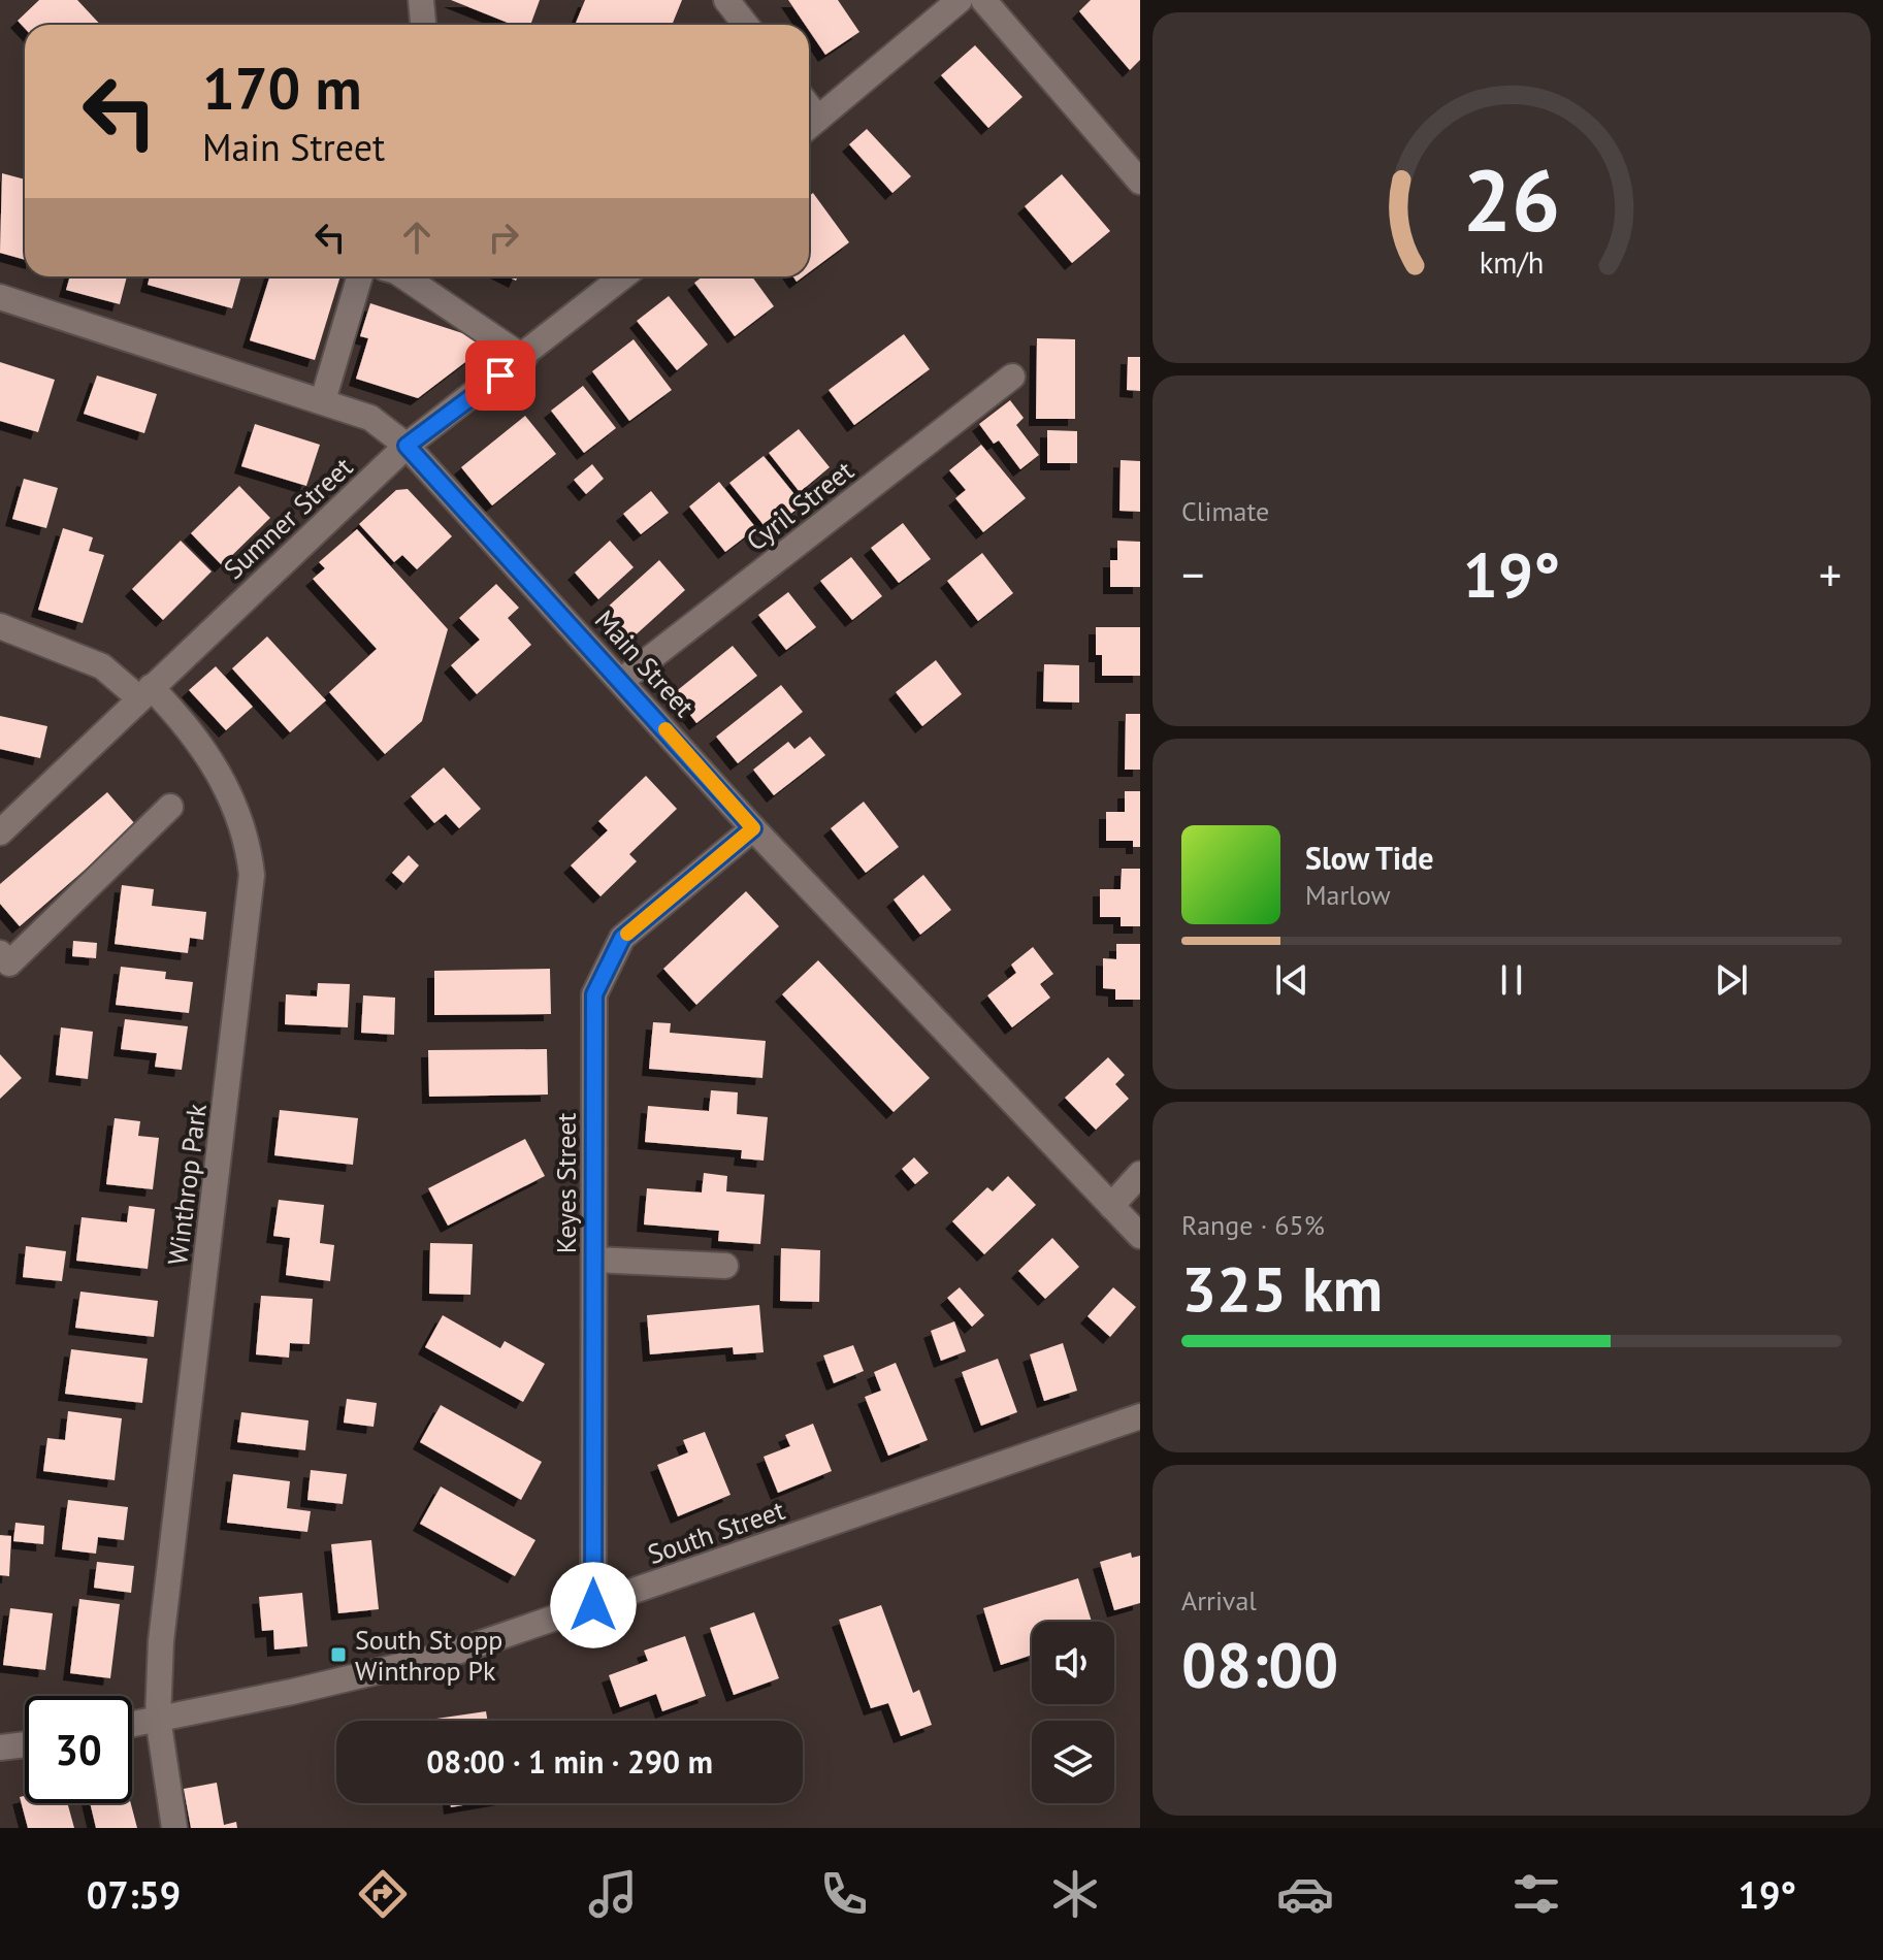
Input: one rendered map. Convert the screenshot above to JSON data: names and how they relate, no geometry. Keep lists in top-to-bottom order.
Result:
{
  "streets": {
    "street": [
      "Cyril Street",
      "Sumner Street",
      "Main Street",
      "Keyes Street",
      "Winthrop Park",
      "South Street"
    ]
  },
  "crossings": [
    ["Cyril Street", "Main Street"],
    ["Sumner Street", "Main Street"],
    ["Sumner Street", "Winthrop Park"],
    ["Main Street", "Keyes Street"],
    ["Keyes Street", "South Street"],
    ["Winthrop Park", "South Street"]
  ],
  "places": {
    "transit": ["South St opp Winthrop Pk"]
  },
  "page": {
    "turn": ["170 m", "Main Street"],
    "tile": [
      "Climate",
      ["Range · 65%", "325 km"],
      ["Arrival", "08:00"]
    ],
    "heat": ["−", "19°", "+"],
    "song": ["Slow Tide", "Marlow"],
    "limit": "30",
    "trip": "08:00 · 1 min · 290 m",
    "tabs": ["07:59", "19°"],
    "gauge": ["26", "km/h"]
  }
}
